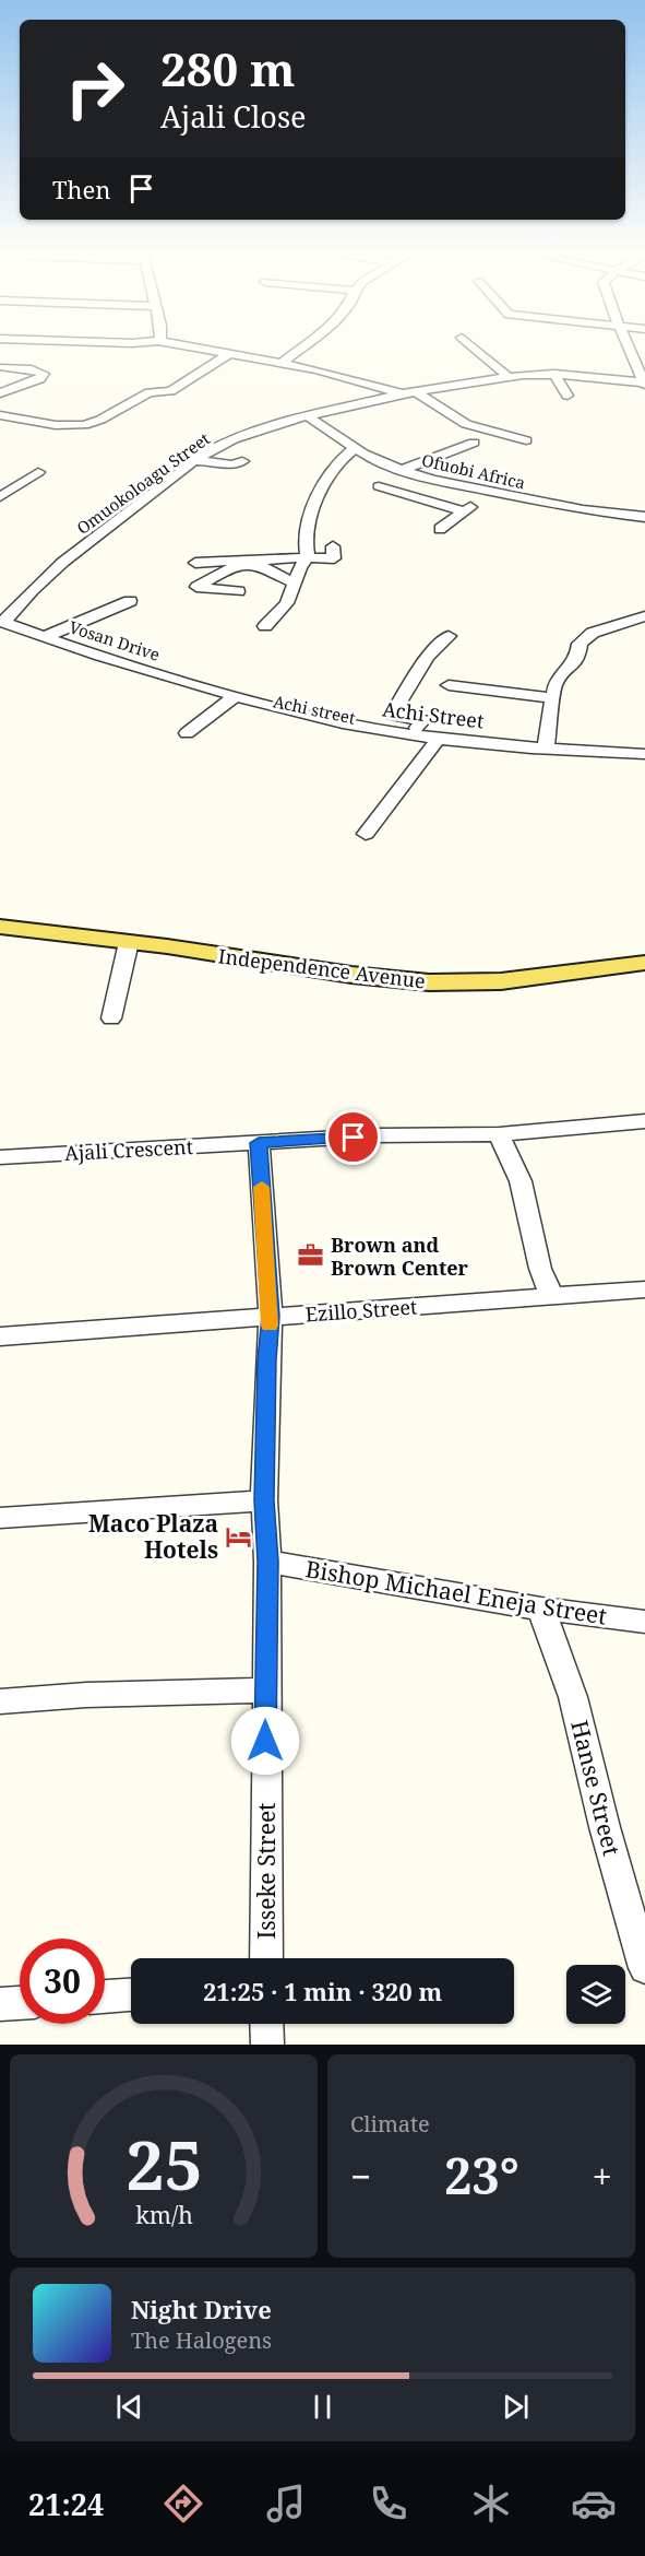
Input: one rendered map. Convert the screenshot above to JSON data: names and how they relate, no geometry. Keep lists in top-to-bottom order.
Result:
{
  "streets": {
    "main road": ["Independence Avenue"],
    "street": [
      "Ofuobi Africa",
      "Omuokoloagu Street",
      "Vosan Drive",
      "Achi street",
      "Achi Street",
      "Ajali Crescent",
      "Ezillo Street",
      "Bishop Michael Eneja Street",
      "Hanse Street",
      "Isseke Street"
    ]
  },
  "crossings": [
    ["Ofuobi Africa", "Omuokoloagu Street"],
    ["Omuokoloagu Street", "Vosan Drive"],
    ["Vosan Drive", "Achi street"],
    ["Vosan Drive", "Achi Street"],
    ["Achi street", "Achi Street"],
    ["Ajali Crescent", "Isseke Street"],
    ["Ezillo Street", "Isseke Street"],
    ["Bishop Michael Eneja Street", "Hanse Street"],
    ["Bishop Michael Eneja Street", "Isseke Street"]
  ],
  "places": {
    "office": ["Brown and Brown Center"],
    "hotel": ["Maco Plaza Hotels"]
  },
  "page": {
    "turn": ["280 m", "Ajali Close"],
    "then": "Then",
    "limit": "30",
    "trip": "21:25 · 1 min · 320 m",
    "tile": "Climate",
    "heat": ["−", "23°", "+"],
    "song": ["Night Drive", "The Halogens"],
    "tabs": "21:24",
    "gauge": ["25", "km/h"]
  }
}
